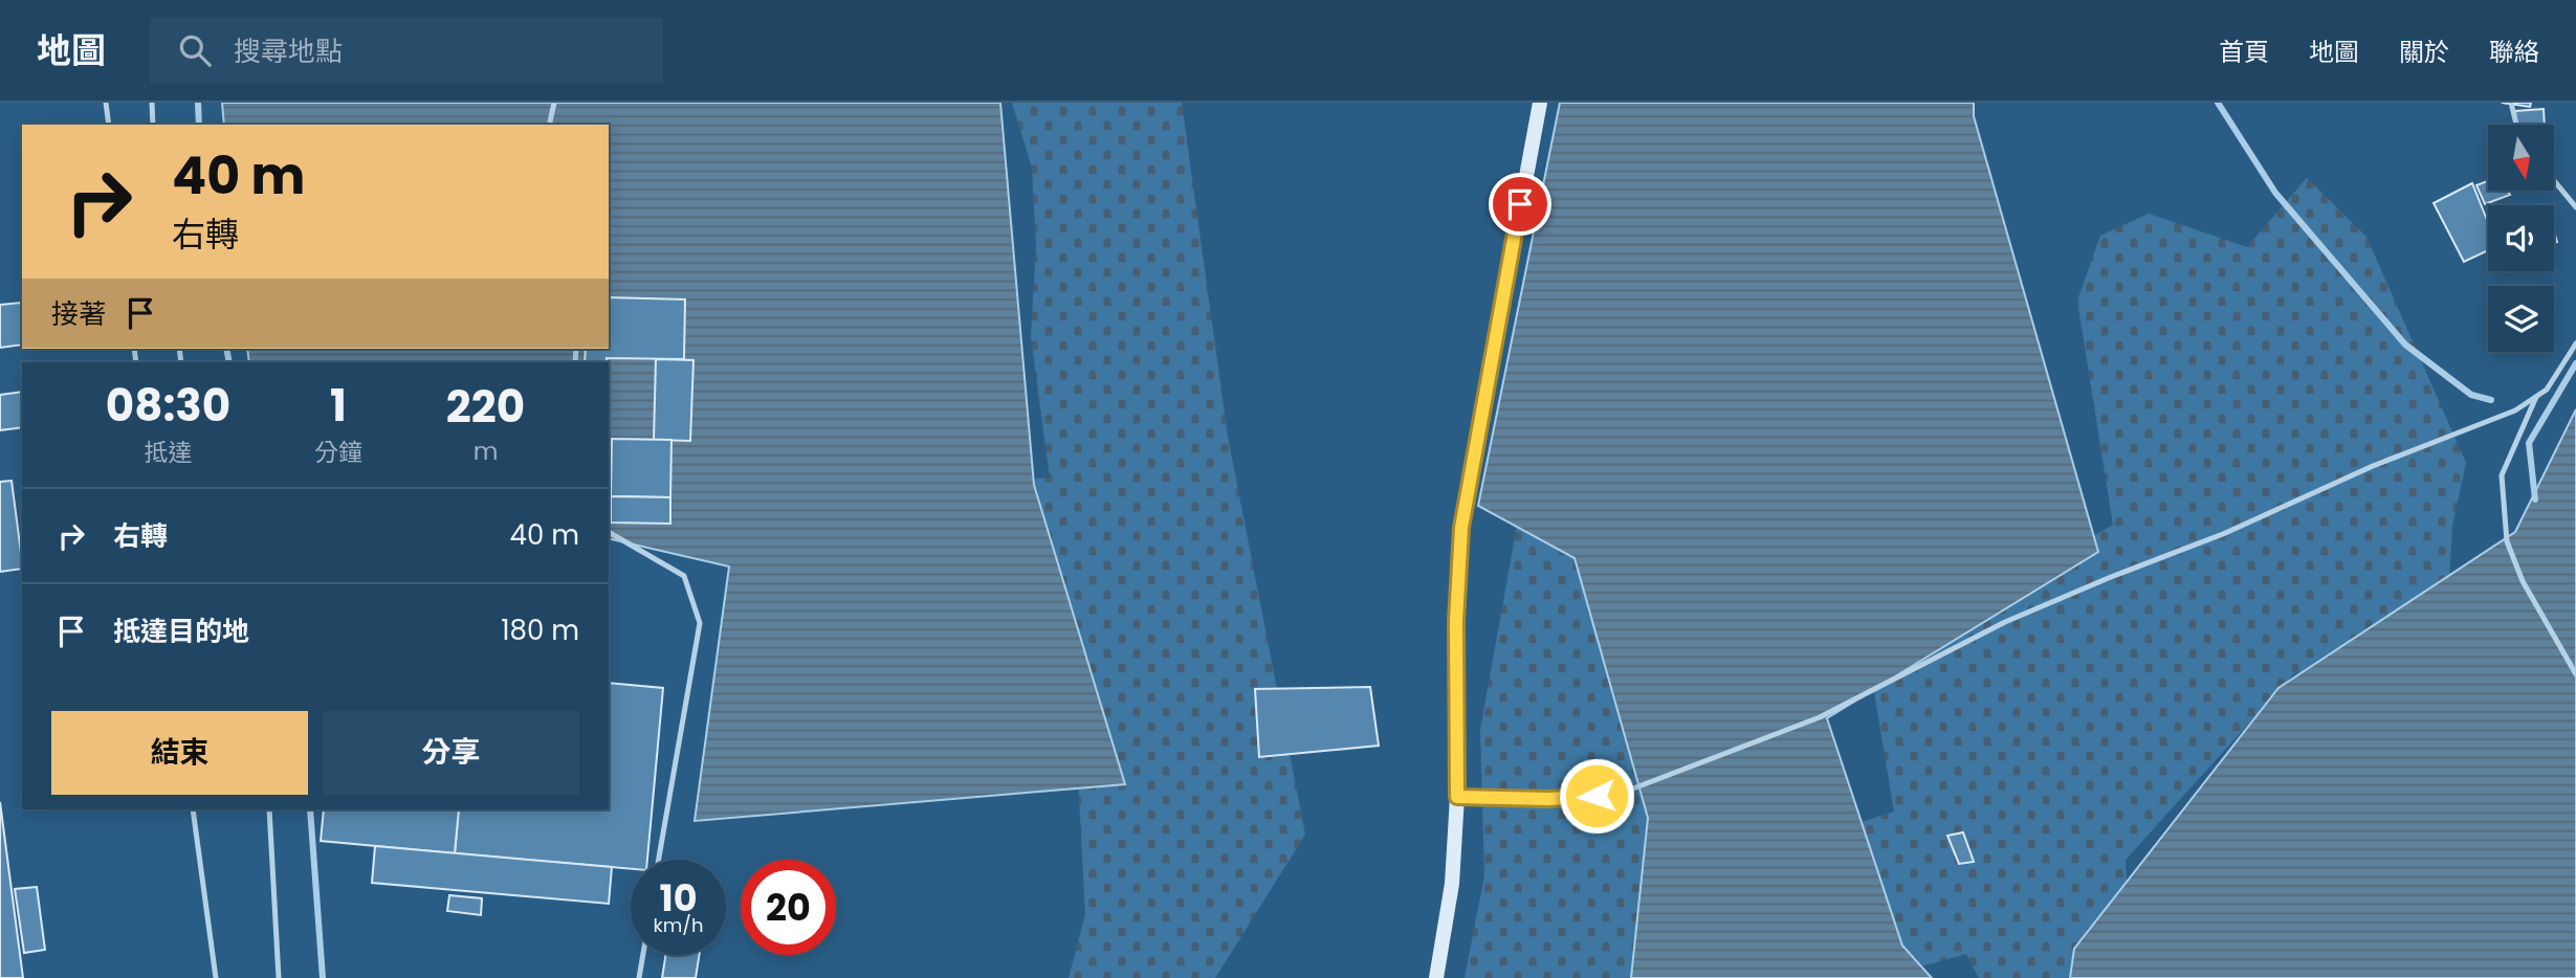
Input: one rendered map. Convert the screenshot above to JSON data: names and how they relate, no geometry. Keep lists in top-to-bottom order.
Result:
{
  "north": "bottom",
  "page": {
    "header": "地圖",
    "search": "搜尋地點",
    "nav": [
      "首頁",
      "地圖",
      "關於",
      "聯絡"
    ],
    "turn": ["40 m", "右轉"],
    "then": "接著",
    "eta": [
      "08:30",
      "抵達",
      "1",
      "分鐘",
      "220",
      "m"
    ],
    "list": [
      {
        "name": "右轉",
        "value": "40 m"
      },
      {
        "name": "抵達目的地",
        "value": "180 m"
      }
    ],
    "buttons": ["結束", "分享"],
    "speed": "10 km/h",
    "limit": "20"
  }
}
